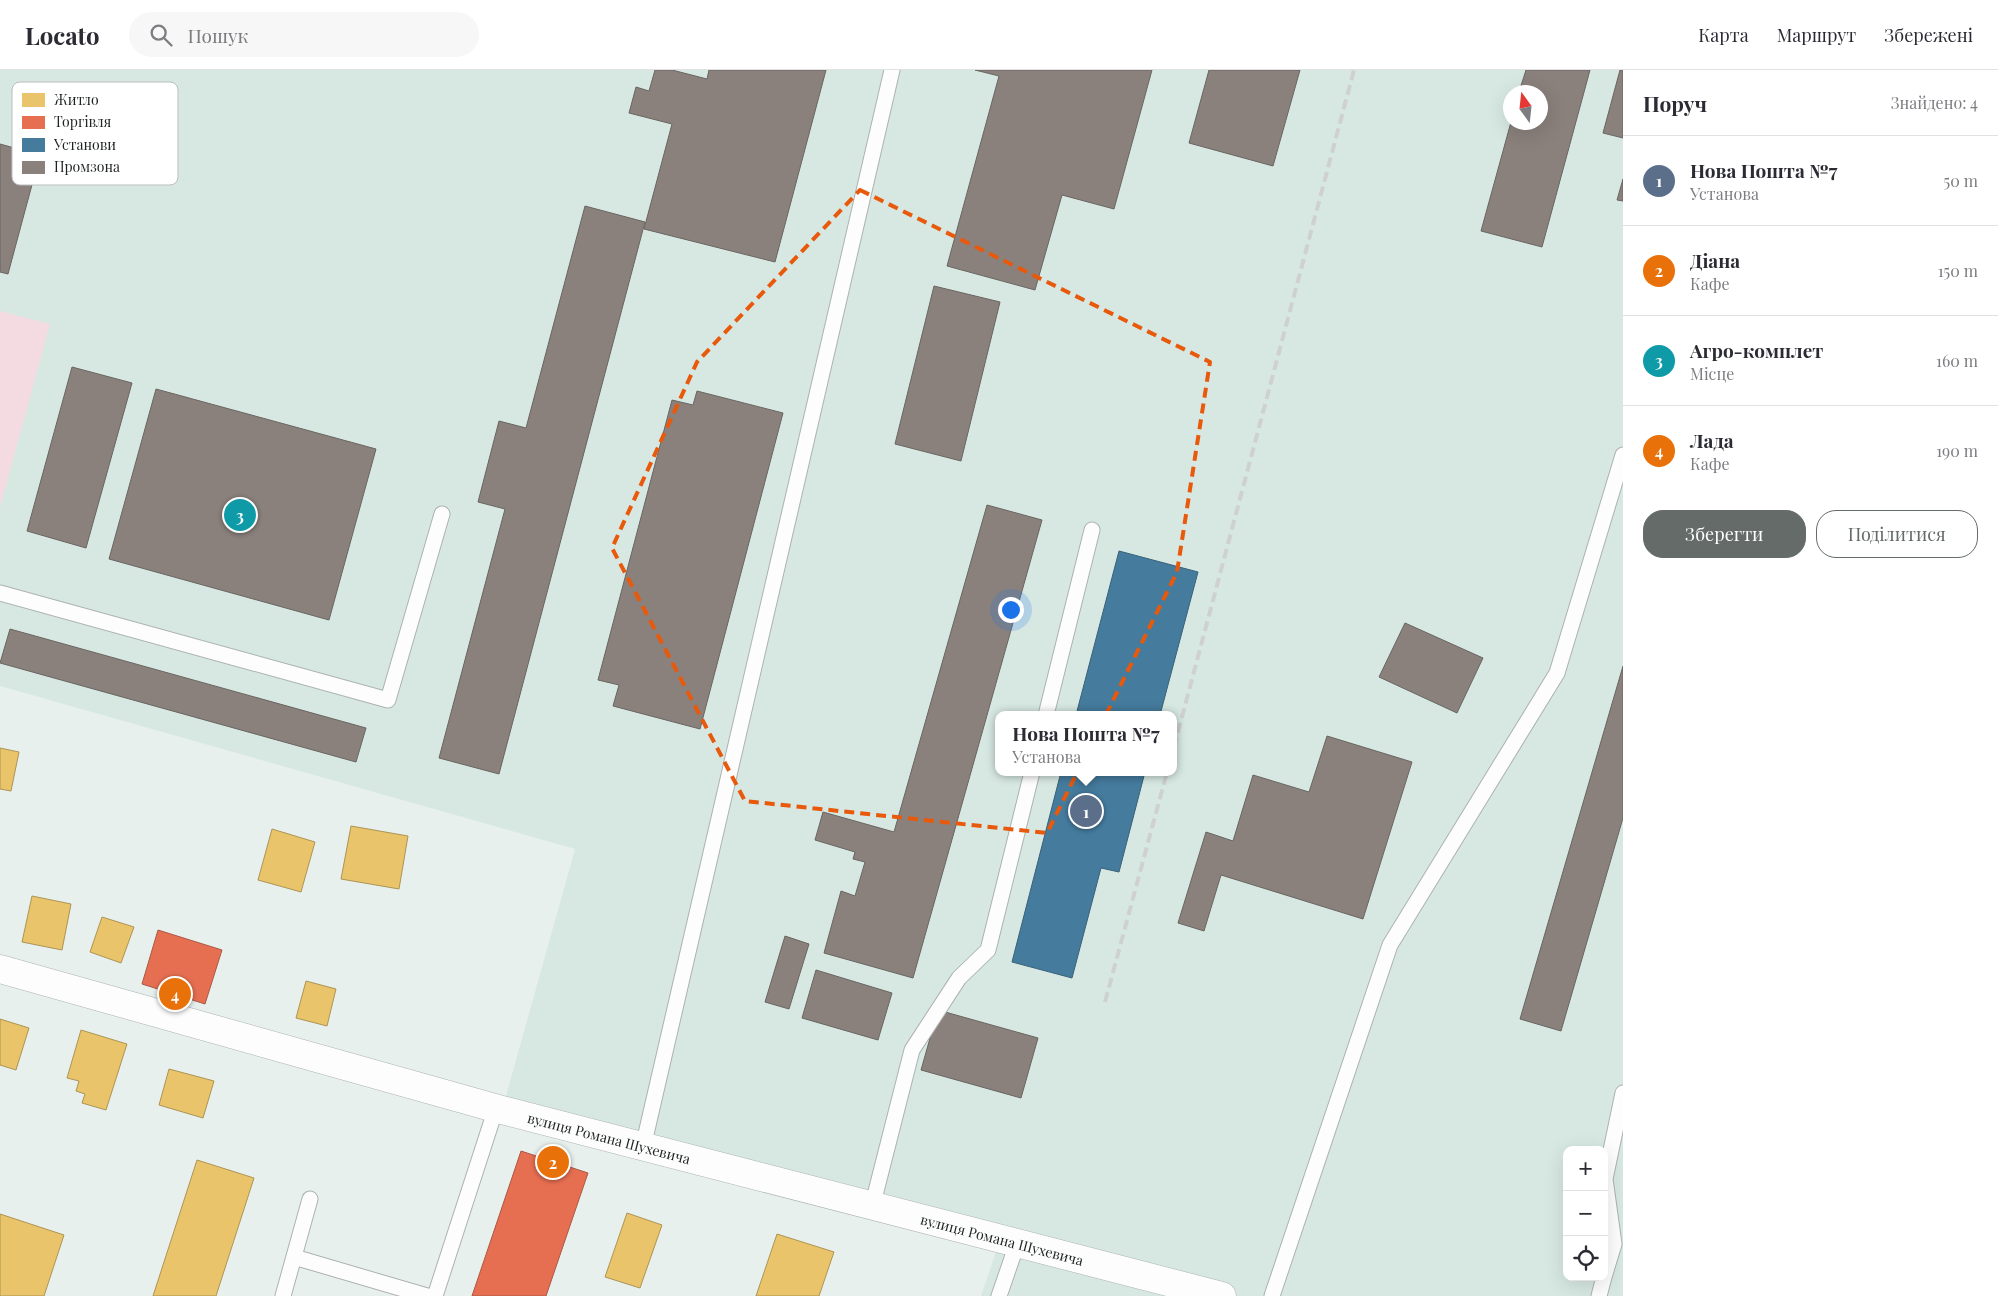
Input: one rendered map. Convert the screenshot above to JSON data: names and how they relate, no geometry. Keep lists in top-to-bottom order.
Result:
{
  "streets": {
    "street": ["вулиця Романа Шухевича"]
  },
  "legend": [
    "Житло",
    "Торгівля",
    "Установи",
    "Промзона"
  ],
  "north": "top",
  "page": {
    "header": "Locato",
    "search": "Пошук",
    "nav": ["Карта", "Маршрут", "Збережені"],
    "heading": ["Поруч", "Знайдено: 4"],
    "list": [
      {
        "mark": "1",
        "name": "Нова Пошта №7",
        "note": "Установа",
        "value": "50 m"
      },
      {
        "mark": "2",
        "name": "Діана",
        "note": "Кафе",
        "value": "150 m"
      },
      {
        "mark": "3",
        "name": "Агро-комплет",
        "note": "Місце",
        "value": "160 m"
      },
      {
        "mark": "4",
        "name": "Лада",
        "note": "Кафе",
        "value": "190 m"
      }
    ],
    "buttons": ["Зберегти", "Поділитися"],
    "pins": [
      "3",
      "1",
      "4",
      "2"
    ],
    "popup": ["Нова Пошта №7", "Установа"],
    "map_buttons": ["+", "−"]
  }
}
